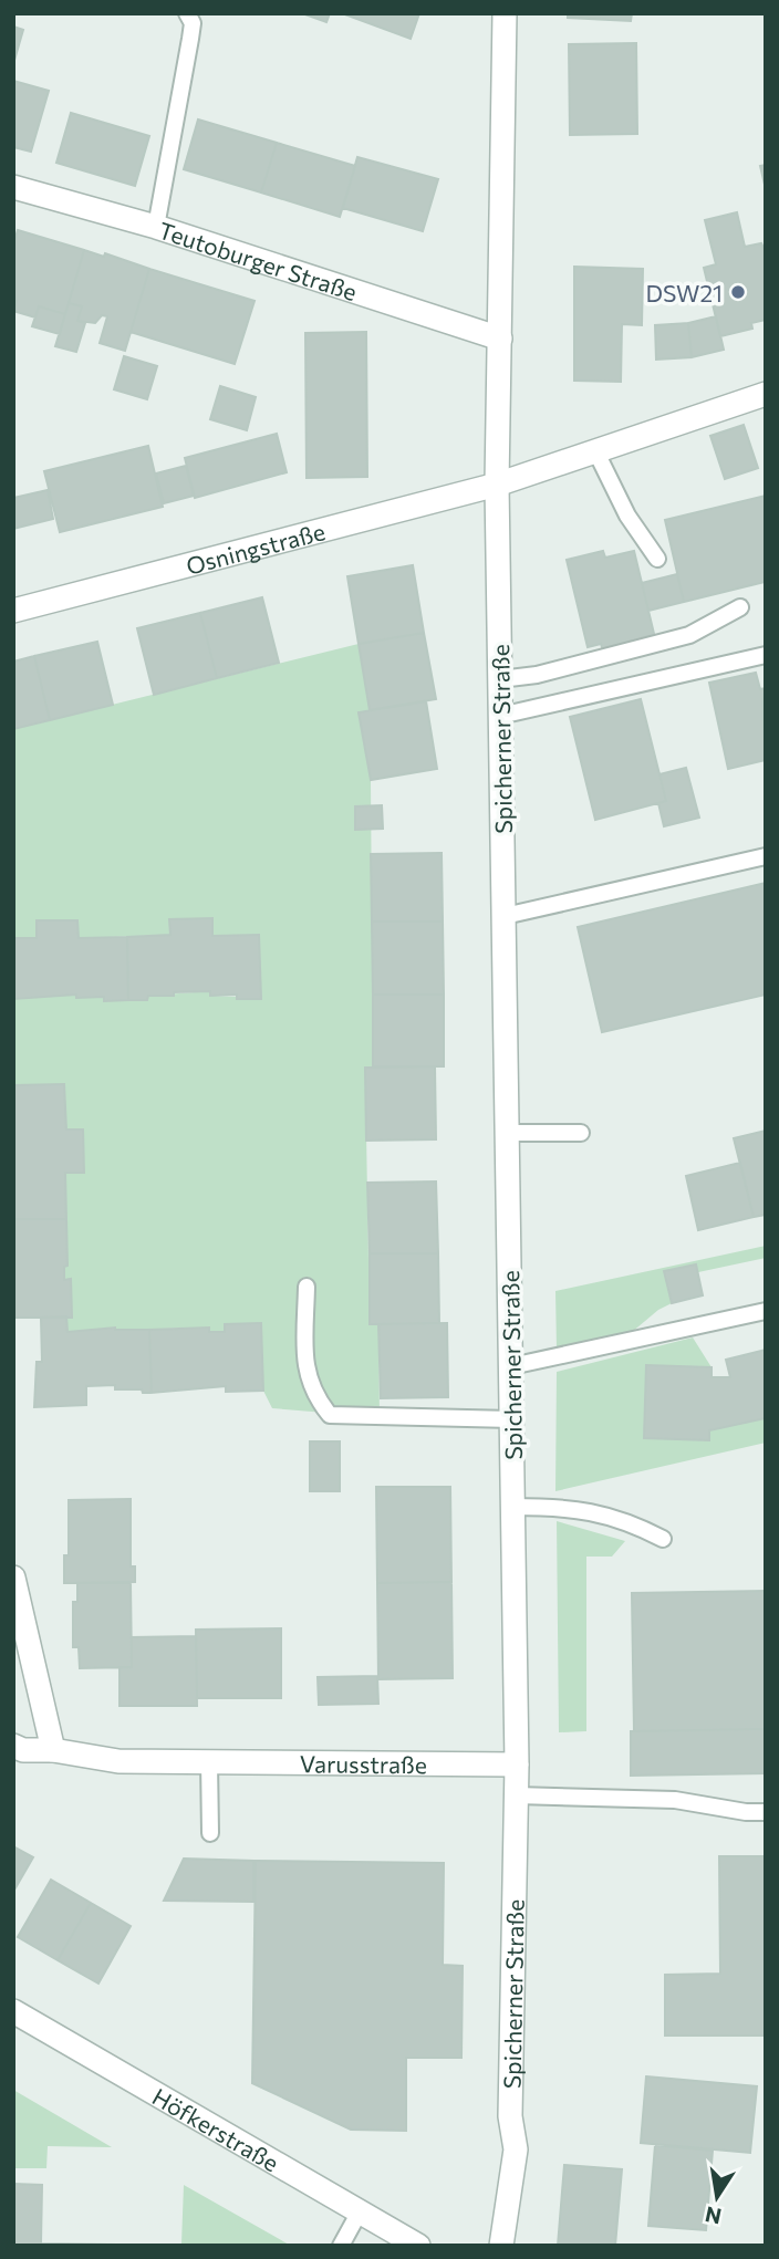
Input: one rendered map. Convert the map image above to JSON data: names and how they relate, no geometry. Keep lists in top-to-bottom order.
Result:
{
  "streets": {
    "street": [
      "Teutoburger Straße",
      "Osningstraße",
      "Spicherner Straße",
      "Varusstraße",
      "Höfkerstraße"
    ]
  },
  "crossings": [
    ["Teutoburger Straße", "Spicherner Straße"],
    ["Osningstraße", "Spicherner Straße"],
    ["Spicherner Straße", "Varusstraße"]
  ],
  "places": ["DSW21"],
  "north": "bottom"
}
